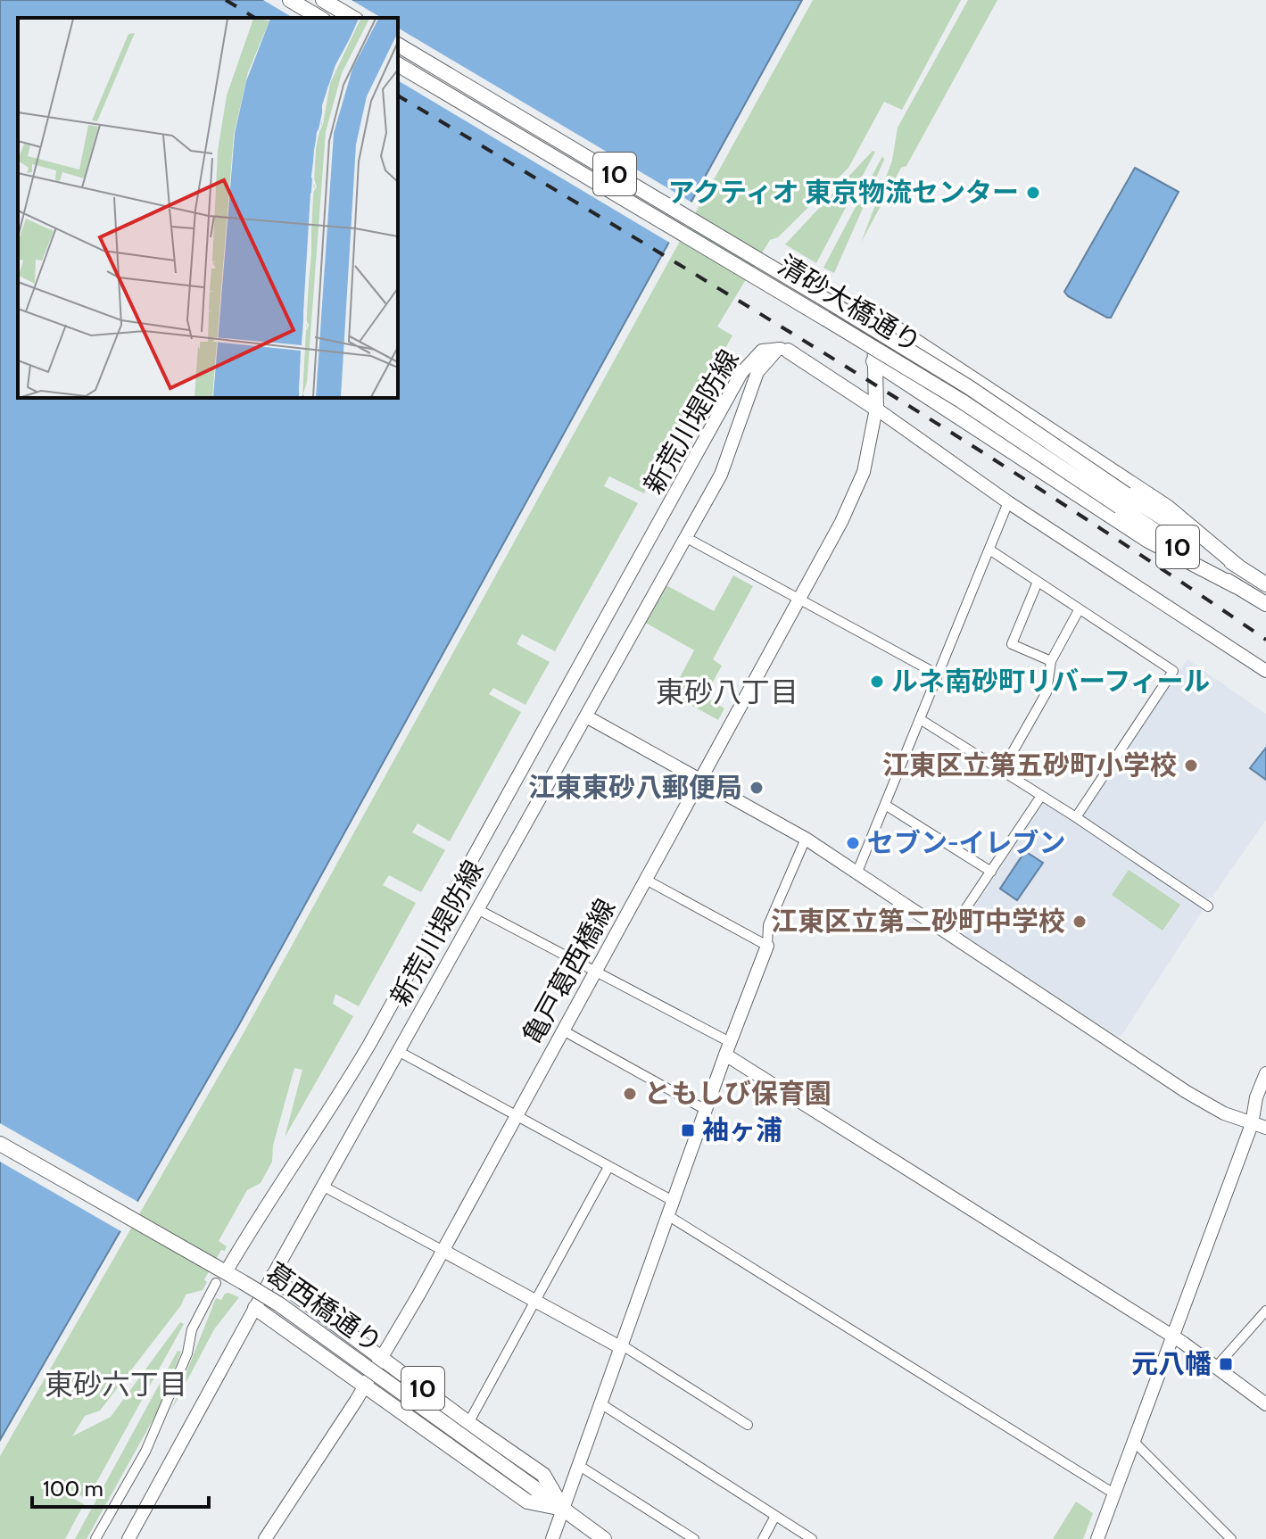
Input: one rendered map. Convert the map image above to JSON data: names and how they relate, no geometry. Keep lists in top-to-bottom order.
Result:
{
  "streets": {
    "main road": [
      "10",
      "清砂大橋通り",
      "新荒川堤防線",
      "亀戸葛西橋線",
      "葛西橋通り"
    ]
  },
  "crossings": [
    ["10", "新荒川堤防線"],
    ["10", "亀戸葛西橋線"],
    ["10", "葛西橋通り"],
    ["新荒川堤防線", "葛西橋通り"]
  ],
  "districts": ["東砂八丁目", "東砂六丁目"],
  "places": {
    "other": [
      "アクティオ 東京物流センター",
      "ルネ南砂町リバーフィール",
      "江東区立第五砂町小学校",
      "江東東砂八郵便局",
      "セブン-イレブン",
      "江東区立第二砂町中学校",
      "ともしび保育園"
    ],
    "transit": ["袖ヶ浦", "元八幡"]
  },
  "scale_bar": "100 m"
}
